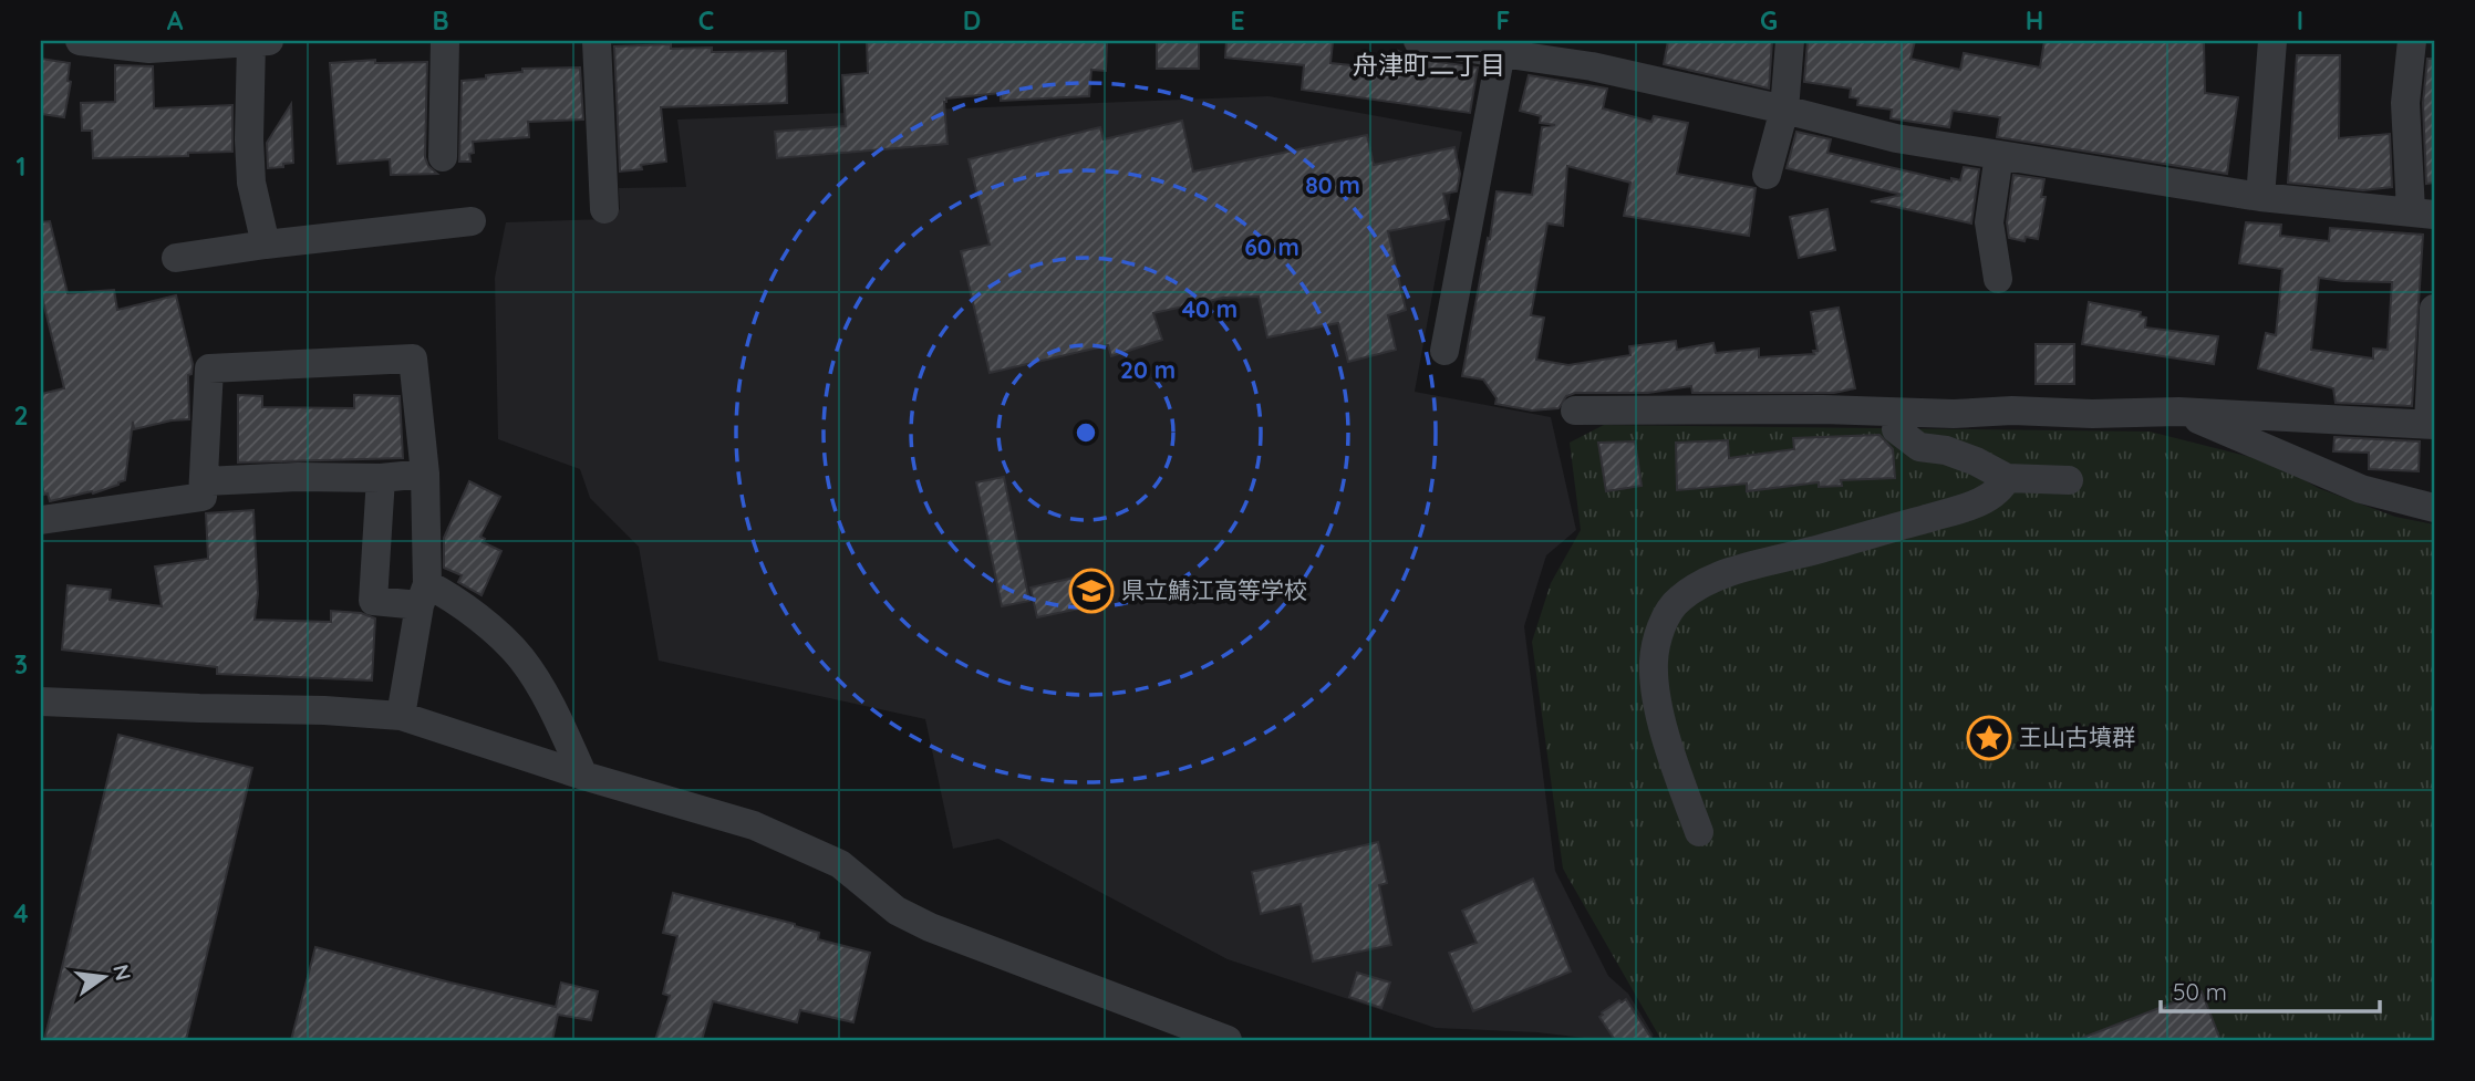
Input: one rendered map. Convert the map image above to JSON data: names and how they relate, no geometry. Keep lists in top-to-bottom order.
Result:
{
  "districts": ["舟津町二丁目"],
  "places": {
    "school or university": ["県立鯖江高等学校"],
    "place": ["王山古墳群"]
  },
  "scale_bar": "50 m",
  "north": "right",
  "grid": {
    "columns": [
      "A",
      "B",
      "C",
      "D",
      "E",
      "F",
      "G",
      "H",
      "I"
    ],
    "rows": [
      "1",
      "2",
      "3",
      "4"
    ]
  },
  "rings": [
    "80 m",
    "60 m",
    "40 m",
    "20 m"
  ]
}
